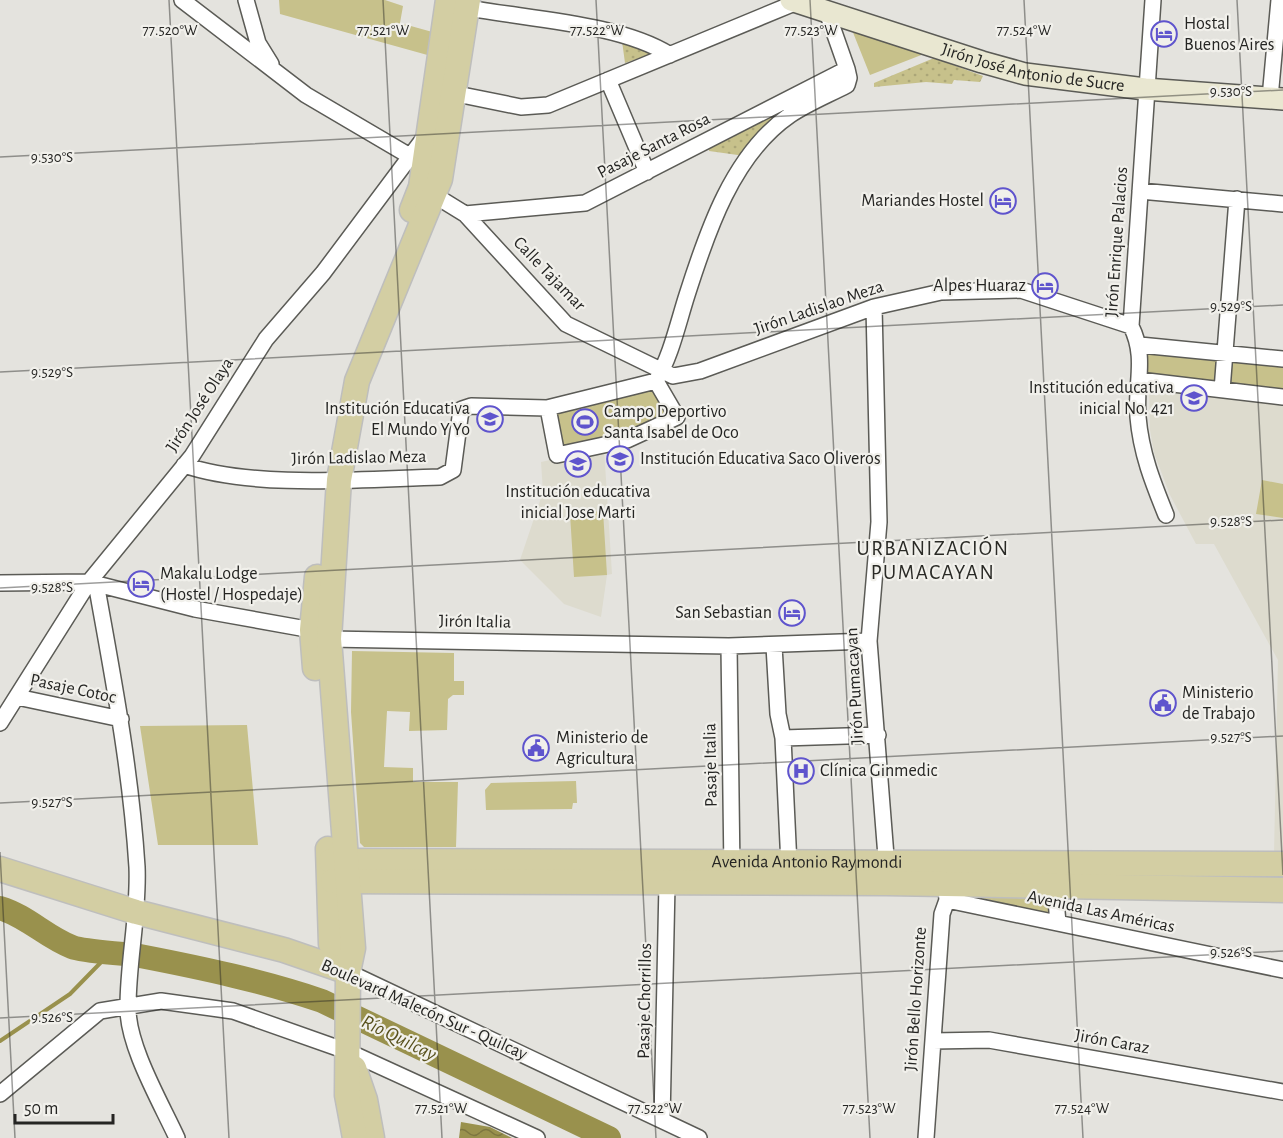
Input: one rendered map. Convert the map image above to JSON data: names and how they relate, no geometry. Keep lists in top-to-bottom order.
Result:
{
  "streets": {
    "main road": ["Jirón José Antonio de Sucre", "Avenida Antonio Raymondi", "Boulevard Malecón Sur - Quilcay"],
    "street": [
      "Pasaje Santa Rosa",
      "Jirón Enrique Palacios",
      "Calle Tajamar",
      "Jirón Ladislao Meza",
      "Jirón José Olaya",
      "Jirón Italia",
      "Jirón Pumacayan",
      "Pasaje Cotoc",
      "Pasaje Italia",
      "Avenida Las Américas",
      "Jirón Bello Horizonte",
      "Pasaje Chorrillos",
      "Jirón Caraz"
    ]
  },
  "crossings": [
    ["Jirón José Antonio de Sucre", "Jirón Enrique Palacios"],
    ["Pasaje Santa Rosa", "Calle Tajamar"],
    ["Jirón Enrique Palacios", "Jirón Ladislao Meza"],
    ["Calle Tajamar", "Jirón Ladislao Meza"],
    ["Jirón Ladislao Meza", "Jirón José Olaya"],
    ["Jirón Ladislao Meza", "Jirón Pumacayan"],
    ["Jirón José Olaya", "Jirón Italia"],
    ["Jirón José Olaya", "Pasaje Cotoc"],
    ["Jirón Italia", "Jirón Pumacayan"],
    ["Jirón Italia", "Pasaje Italia"],
    ["Jirón Pumacayan", "Avenida Antonio Raymondi"],
    ["Pasaje Italia", "Avenida Antonio Raymondi"],
    ["Avenida Antonio Raymondi", "Avenida Las Américas"],
    ["Avenida Antonio Raymondi", "Jirón Bello Horizonte"],
    ["Avenida Antonio Raymondi", "Pasaje Chorrillos"],
    ["Avenida Las Américas", "Jirón Bello Horizonte"],
    ["Jirón Bello Horizonte", "Jirón Caraz"],
    ["Pasaje Chorrillos", "Boulevard Malecón Sur - Quilcay"]
  ],
  "districts": ["URBANIZACIÓN PUMACAYAN"],
  "water": ["Río Quilcay"],
  "places": {
    "hotel": [
      "Hostal Buenos Aires",
      "Mariandes Hostel",
      "Alpes Huaraz",
      "Makalu Lodge (Hostel / Hospedaje)",
      "San Sebastian"
    ],
    "school or university": [
      "Institución educativa inicial No. 421",
      "Institución Educativa El Mundo Y Yo",
      "Institución Educativa Saco Oliveros",
      "Institución educativa inicial Jose Marti"
    ],
    "sports": ["Campo Deportivo Santa Isabel de Oco"],
    "public building": ["Ministerio de Trabajo", "Ministerio de Agricultura"],
    "hospital": ["Clínica Ginmedic"]
  },
  "scale_bar": "50 m",
  "coordinates": [
    "77.520°W",
    "77.521°W",
    "77.522°W",
    "77.523°W",
    "77.524°W",
    "9.530°S",
    "9.529°S",
    "9.528°S",
    "9.527°S",
    "9.526°S"
  ]
}
